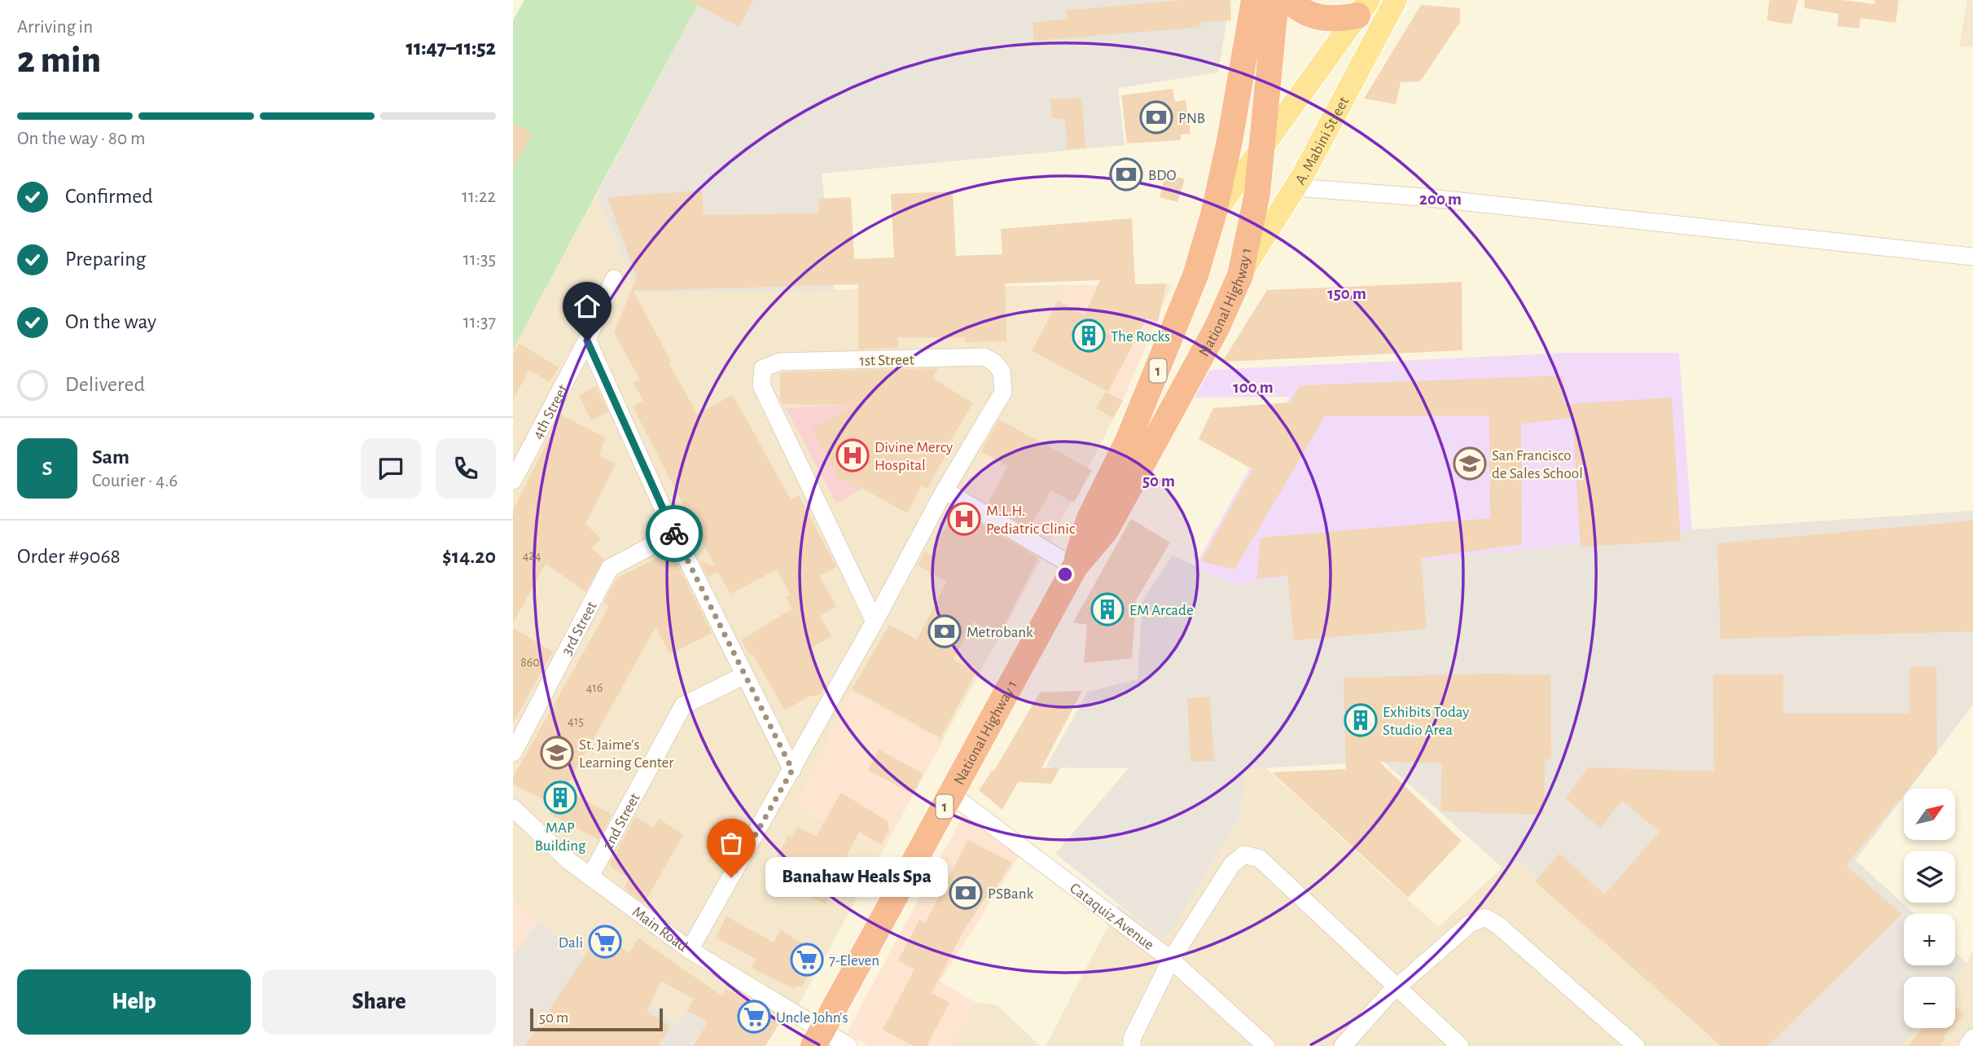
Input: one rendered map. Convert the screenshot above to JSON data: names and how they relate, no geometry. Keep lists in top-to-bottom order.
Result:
{
  "streets": {
    "highway": ["National Highway 1", "1"],
    "main road": ["A. Mabini Street"],
    "street": [
      "1st Street",
      "4th Street",
      "3rd Street",
      "2nd Street",
      "Cataquiz Avenue",
      "Main Road"
    ]
  },
  "crossings": [
    ["A. Mabini Street", "National Highway 1"],
    ["National Highway 1", "Cataquiz Avenue"],
    ["National Highway 1", "Main Road"],
    ["1st Street", "Main Road"],
    ["2nd Street", "Main Road"]
  ],
  "places": {
    "bank": [
      "PNB",
      "BDO",
      "Metrobank",
      "PSBank"
    ],
    "building": [
      "The Rocks",
      "EM Arcade",
      "Exhibits Today Studio Area",
      "MAP Building"
    ],
    "hospital": ["Divine Mercy Hospital", "M.L.H. Pediatric Clinic"],
    "school or university": ["San Francisco de Sales School", "St. Jaime's Learning Center"],
    "other": ["Banahaw Heals Spa"],
    "supermarket": ["Dali", "7-Eleven", "Uncle John's"]
  },
  "house_numbers": [
    "424",
    "860",
    "416",
    "415"
  ],
  "scale_bar": "50 m",
  "north": "top right",
  "page": {
    "heading": ["2 min", "Arriving in", "11:47–11:52"],
    "panel": [
      "Sam",
      "Courier · 4.6",
      "Order #9068",
      "$14.20"
    ],
    "bar": "On the way · 80 m",
    "list": [
      ["Confirmed", "11:22"],
      ["Preparing", "11:35"],
      ["On the way", "11:37"],
      "Delivered"
    ],
    "round": "S",
    "map_buttons": ["+", "−"],
    "bubble": "Banahaw Heals Spa",
    "buttons": ["Help", "Share"],
    "scale": "50 m"
  },
  "rings": [
    "200 m",
    "150 m",
    "100 m",
    "50 m"
  ]
}
